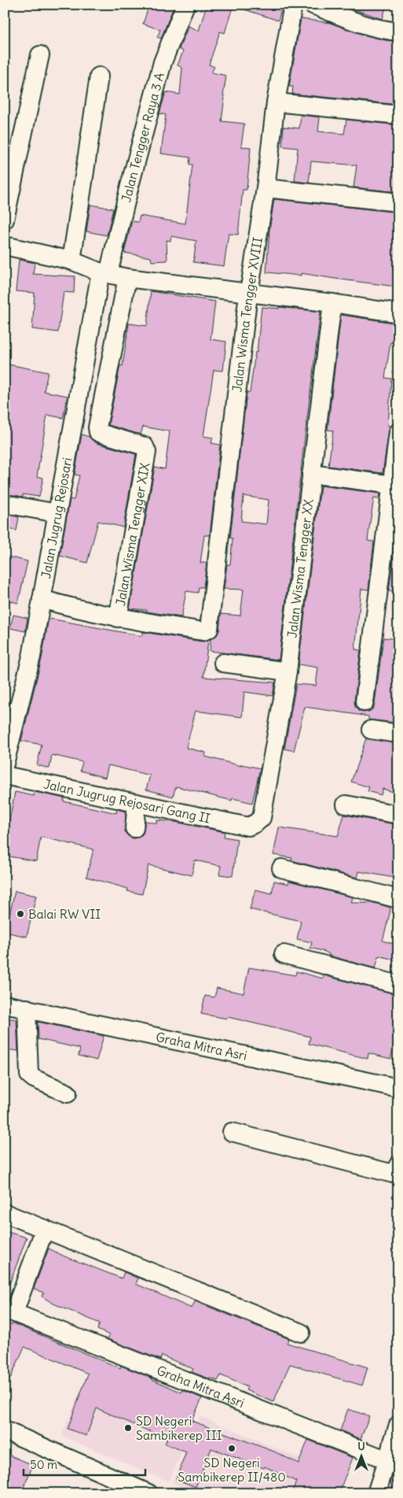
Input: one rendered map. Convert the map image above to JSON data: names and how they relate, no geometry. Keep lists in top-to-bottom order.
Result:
{
  "streets": {
    "street": [
      "Jalan Tengger Raya 3 A",
      "Jalan Wisma Tengger XVIII",
      "Jalan Jugrug Rejosari",
      "Jalan Wisma Tengger XIX",
      "Jalan Wisma Tengger XX",
      "Jalan Jugrug Rejosari Gang II",
      "Graha Mitra Asri"
    ]
  },
  "crossings": [
    ["Jalan Tengger Raya 3 A", "Jalan Jugrug Rejosari"],
    ["Jalan Wisma Tengger XVIII", "Jalan Wisma Tengger XIX"],
    ["Jalan Wisma Tengger XX", "Jalan Jugrug Rejosari Gang II"]
  ],
  "places": ["Balai RW VII", "SD Negeri Sambikerep III", "SD Negeri Sambikerep II/480"],
  "scale_bar": "50 m",
  "north": "top"
}
